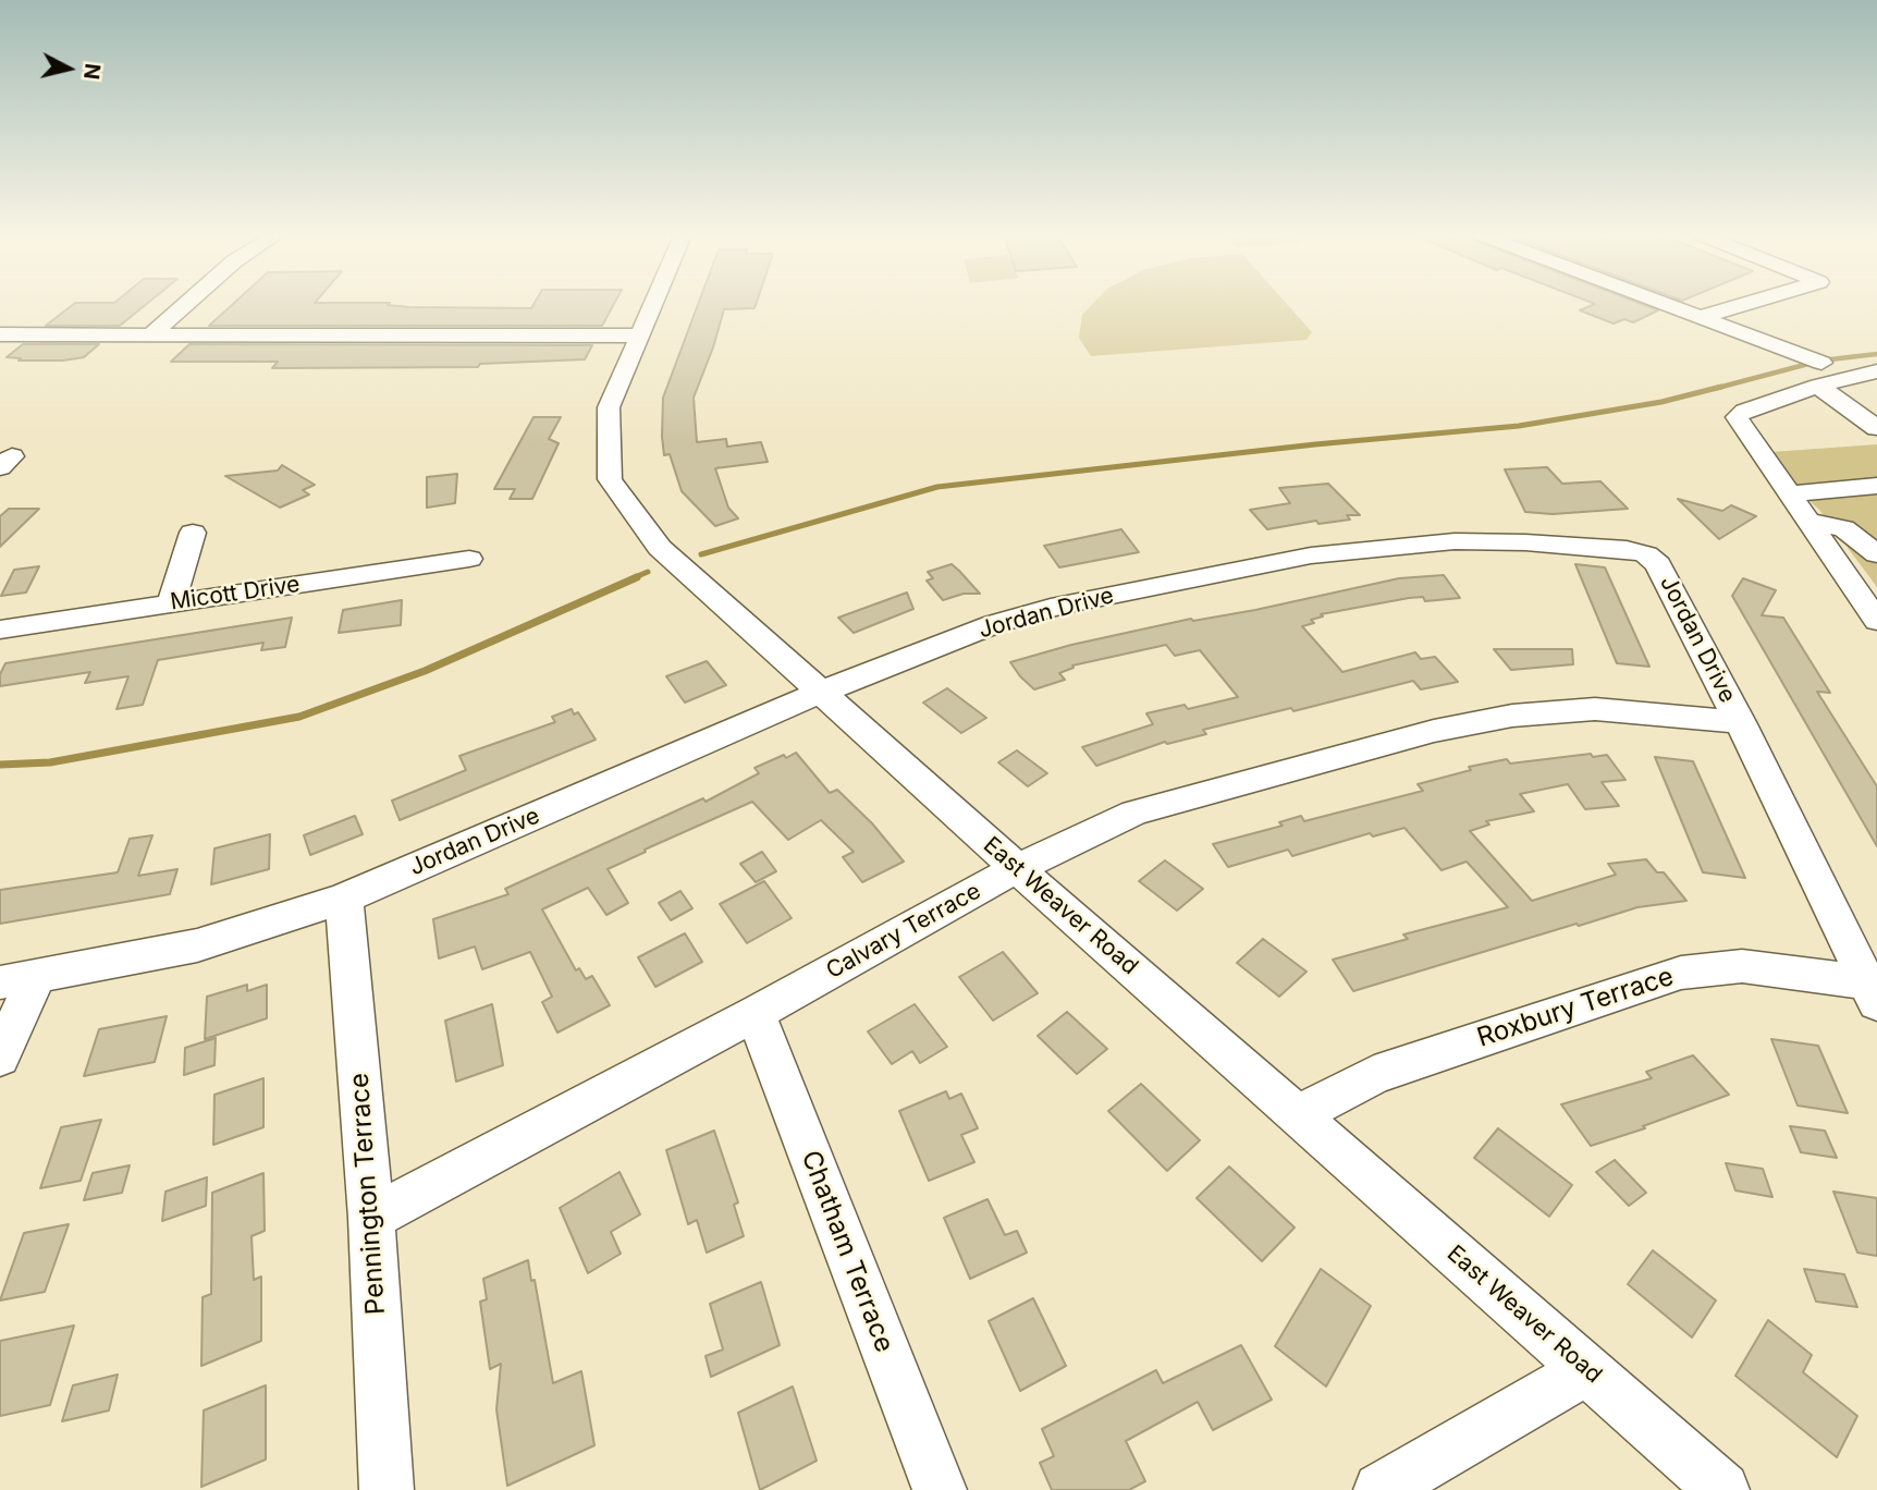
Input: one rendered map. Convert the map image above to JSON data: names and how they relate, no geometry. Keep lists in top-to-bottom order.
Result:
{
  "streets": {
    "street": [
      "Micott Drive",
      "Jordan Drive",
      "East Weaver Road",
      "Calvary Terrace",
      "Roxbury Terrace",
      "Pennington Terrace",
      "Chatham Terrace"
    ]
  },
  "crossings": [
    ["Jordan Drive", "East Weaver Road"],
    ["Jordan Drive", "Calvary Terrace"],
    ["Jordan Drive", "Roxbury Terrace"],
    ["Jordan Drive", "Pennington Terrace"],
    ["East Weaver Road", "Calvary Terrace"],
    ["East Weaver Road", "Roxbury Terrace"],
    ["Calvary Terrace", "Pennington Terrace"],
    ["Calvary Terrace", "Chatham Terrace"]
  ],
  "north": "right"
}
